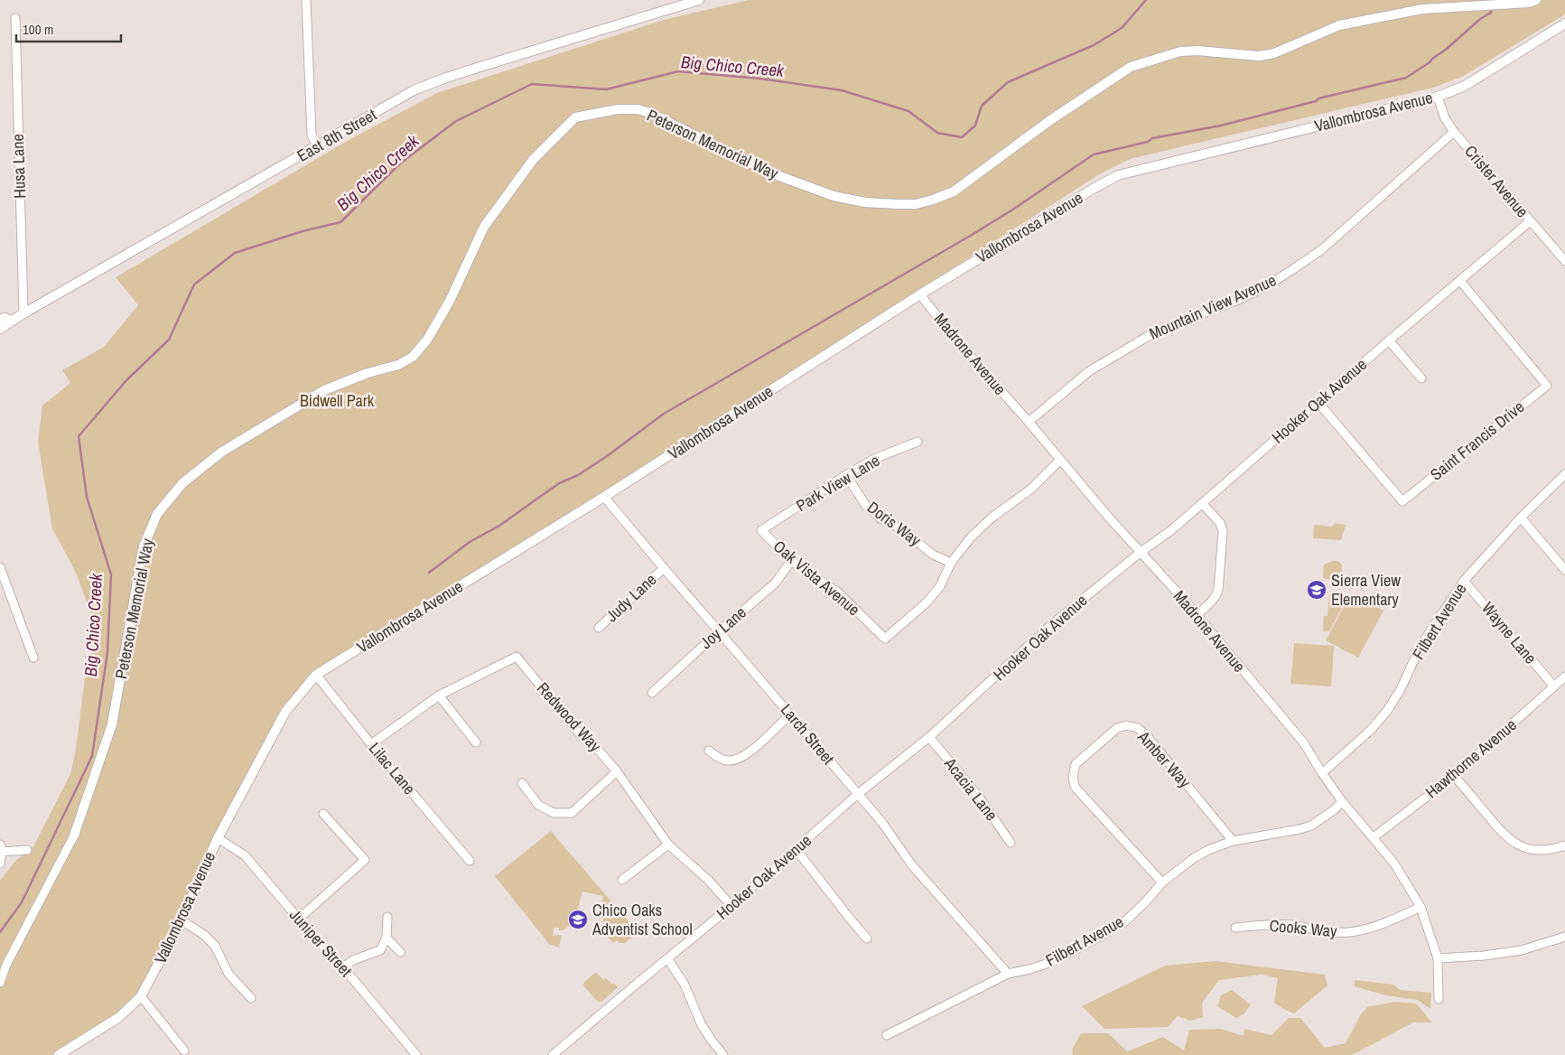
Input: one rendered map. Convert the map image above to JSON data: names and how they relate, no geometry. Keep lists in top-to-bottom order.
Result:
{
  "streets": {
    "street": [
      "Vallombrosa Avenue",
      "East 8th Street",
      "Peterson Memorial Way",
      "Husa Lane",
      "Crister Avenue",
      "Mountain View Avenue",
      "Madrone Avenue",
      "Hooker Oak Avenue",
      "Saint Francis Drive",
      "Park View Lane",
      "Doris Way",
      "Oak Vista Avenue",
      "Judy Lane",
      "Filbert Avenue",
      "Joy Lane",
      "Wayne Lane",
      "Redwood Way",
      "Larch Street",
      "Hawthorne Avenue",
      "Amber Way",
      "Lilac Lane",
      "Acacia Lane",
      "Cooks Way",
      "Juniper Street"
    ]
  },
  "crossings": [
    ["Vallombrosa Avenue", "Crister Avenue"],
    ["Vallombrosa Avenue", "Madrone Avenue"],
    ["Vallombrosa Avenue", "Larch Street"],
    ["Vallombrosa Avenue", "Lilac Lane"],
    ["Vallombrosa Avenue", "Juniper Street"],
    ["East 8th Street", "Husa Lane"],
    ["Crister Avenue", "Mountain View Avenue"],
    ["Crister Avenue", "Hooker Oak Avenue"],
    ["Mountain View Avenue", "Madrone Avenue"],
    ["Madrone Avenue", "Hooker Oak Avenue"],
    ["Madrone Avenue", "Oak Vista Avenue"],
    ["Madrone Avenue", "Filbert Avenue"],
    ["Madrone Avenue", "Hawthorne Avenue"],
    ["Madrone Avenue", "Cooks Way"],
    ["Hooker Oak Avenue", "Saint Francis Drive"],
    ["Hooker Oak Avenue", "Redwood Way"],
    ["Hooker Oak Avenue", "Larch Street"],
    ["Hooker Oak Avenue", "Acacia Lane"],
    ["Park View Lane", "Doris Way"],
    ["Park View Lane", "Oak Vista Avenue"],
    ["Doris Way", "Oak Vista Avenue"],
    ["Oak Vista Avenue", "Joy Lane"],
    ["Judy Lane", "Larch Street"],
    ["Filbert Avenue", "Wayne Lane"],
    ["Filbert Avenue", "Larch Street"],
    ["Filbert Avenue", "Amber Way"],
    ["Joy Lane", "Larch Street"],
    ["Wayne Lane", "Hawthorne Avenue"],
    ["Redwood Way", "Lilac Lane"]
  ],
  "water": ["Big Chico Creek"],
  "parks": ["Bidwell Park"],
  "places": {
    "school or university": ["Sierra View Elementary", "Chico Oaks Adventist School"]
  },
  "scale_bar": "100 m"
}
